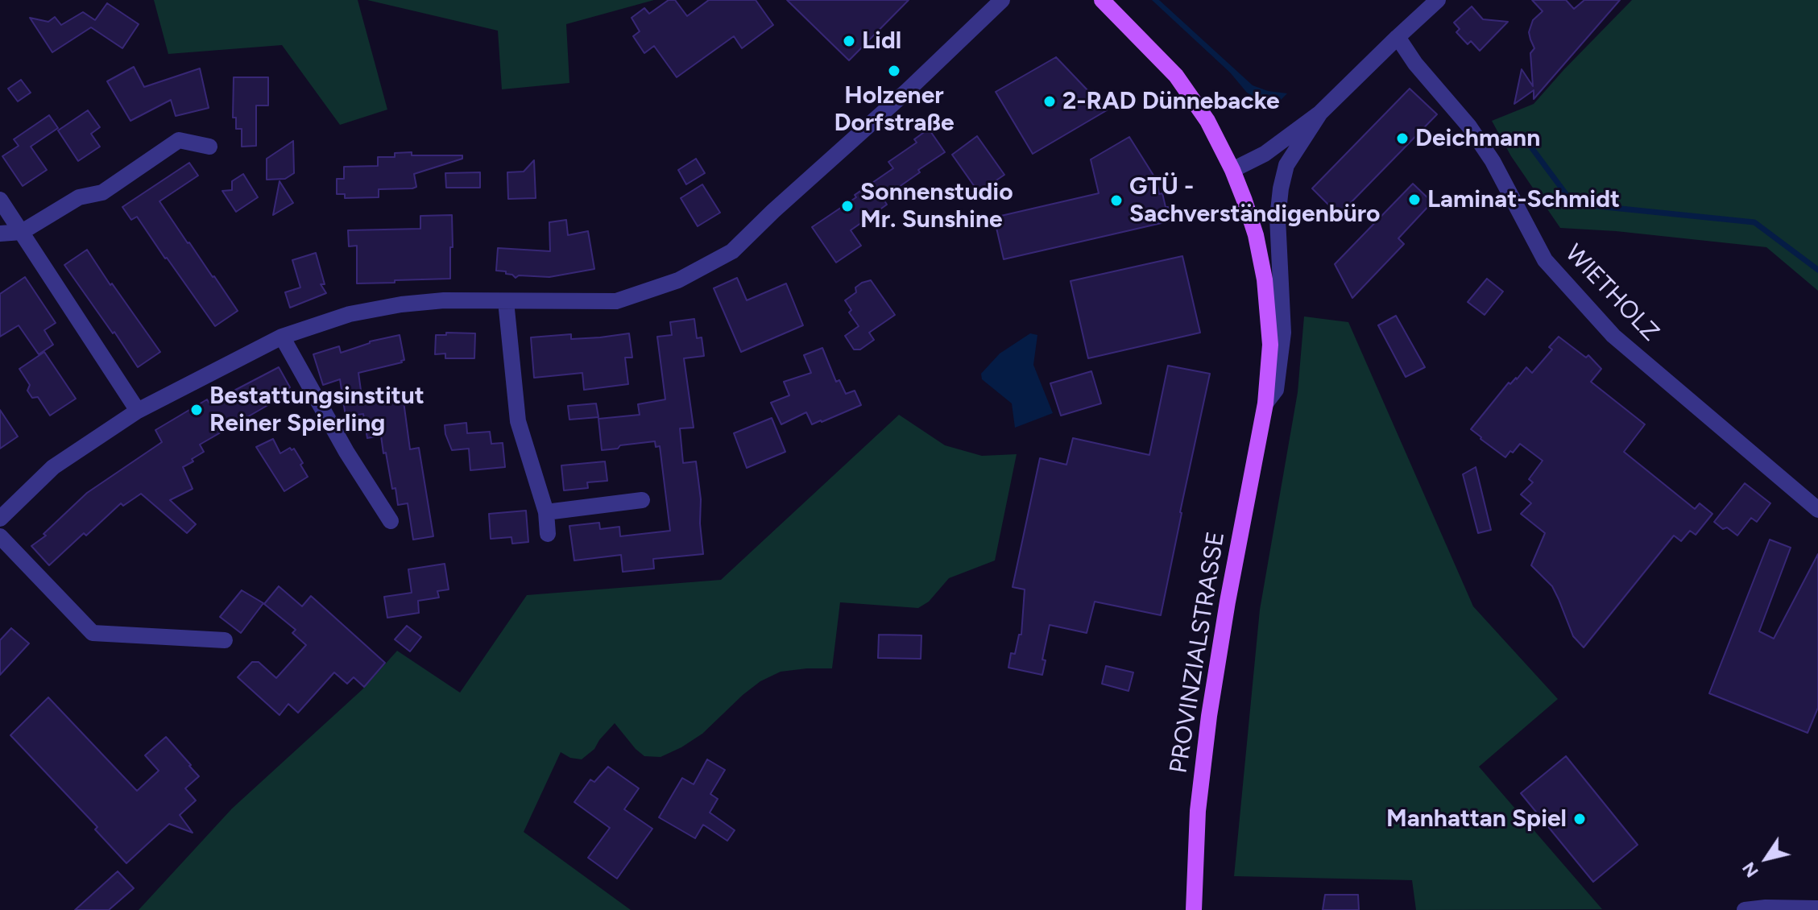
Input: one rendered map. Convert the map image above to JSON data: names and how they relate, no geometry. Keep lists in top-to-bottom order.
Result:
{
  "streets": {
    "main road": ["PROVINZIALSTRASSE"],
    "street": ["WIETHOLZ"]
  },
  "places": [
    "Lidl",
    "Holzener Dorfstraße",
    "2-RAD Dünnebacke",
    "Deichmann",
    "Laminat-Schmidt",
    "GTÜ - Sachverständigenbüro",
    "Sonnenstudio Mr. Sunshine",
    "Bestattungsinstitut Reiner Spierling",
    "Manhattan Spiel"
  ],
  "north": "bottom left"
}
